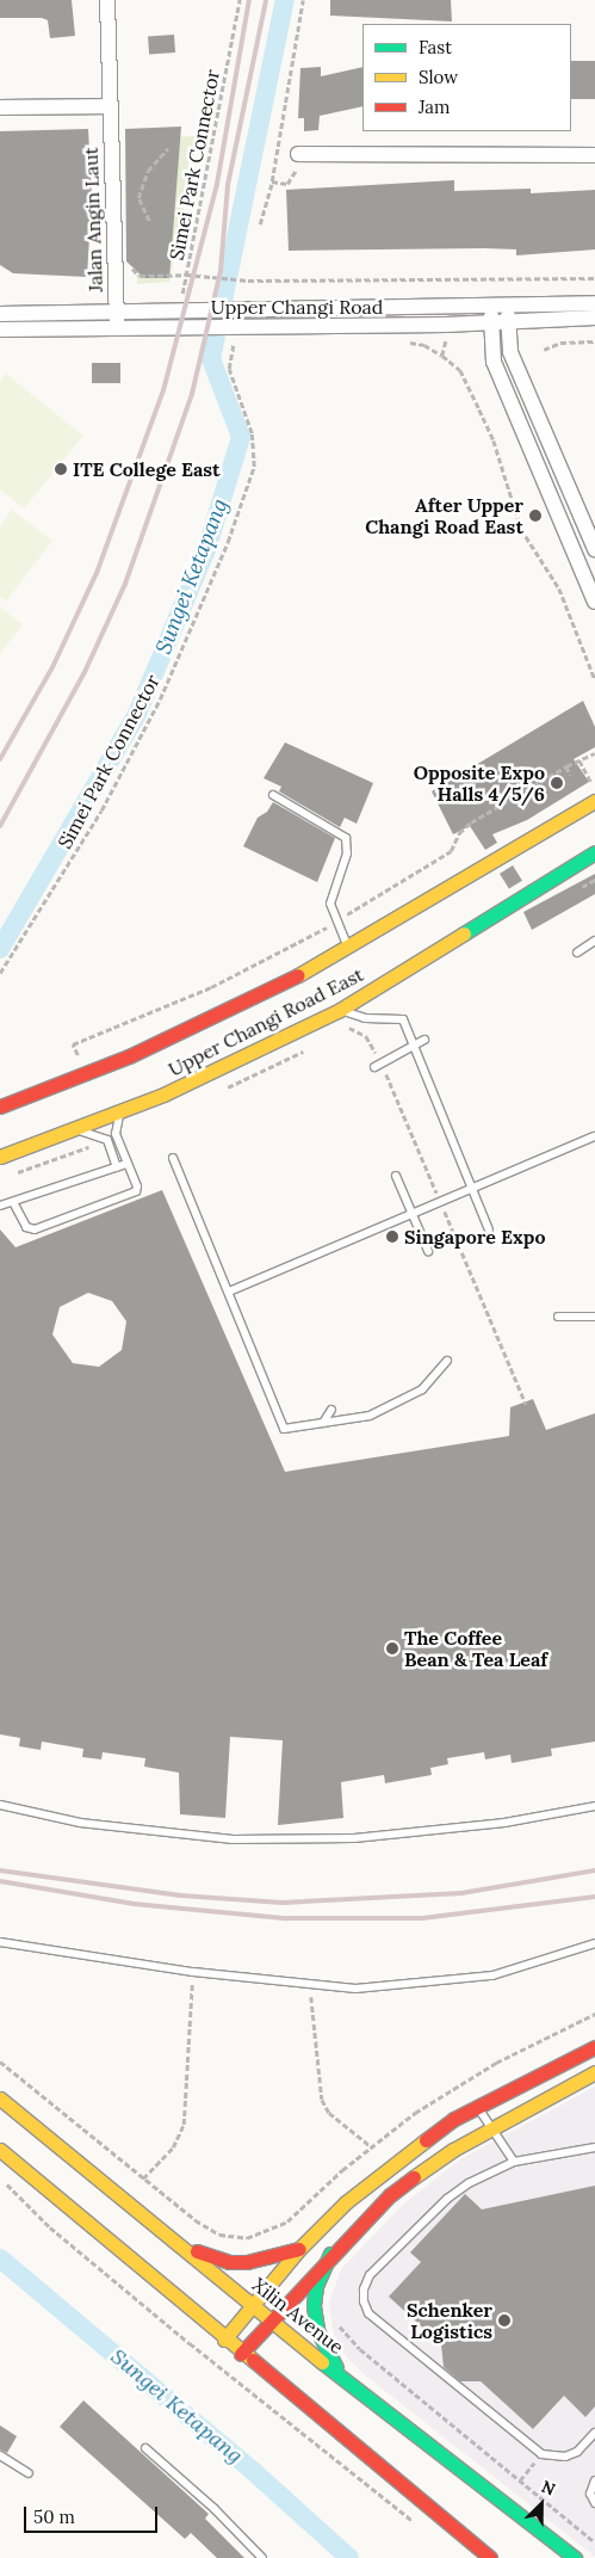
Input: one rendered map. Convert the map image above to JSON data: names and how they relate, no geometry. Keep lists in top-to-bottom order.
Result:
{
  "streets": {
    "main road": ["Upper Changi Road East", "Xilin Avenue"],
    "street": ["Jalan Angin Laut", "Upper Changi Road"],
    "path": ["Simei Park Connector"]
  },
  "crossings": [
    ["Simei Park Connector", "Upper Changi Road"],
    ["Jalan Angin Laut", "Upper Changi Road"]
  ],
  "water": ["Sungei Ketapang"],
  "places": [
    "ITE College East",
    "After Upper Changi Road East",
    "Opposite Expo Halls 4/5/6",
    "Singapore Expo",
    "The Coffee Bean & Tea Leaf",
    "Schenker Logistics"
  ],
  "legend": ["Fast", "Slow", "Jam"],
  "scale_bar": "50 m",
  "north": "top right"
}
